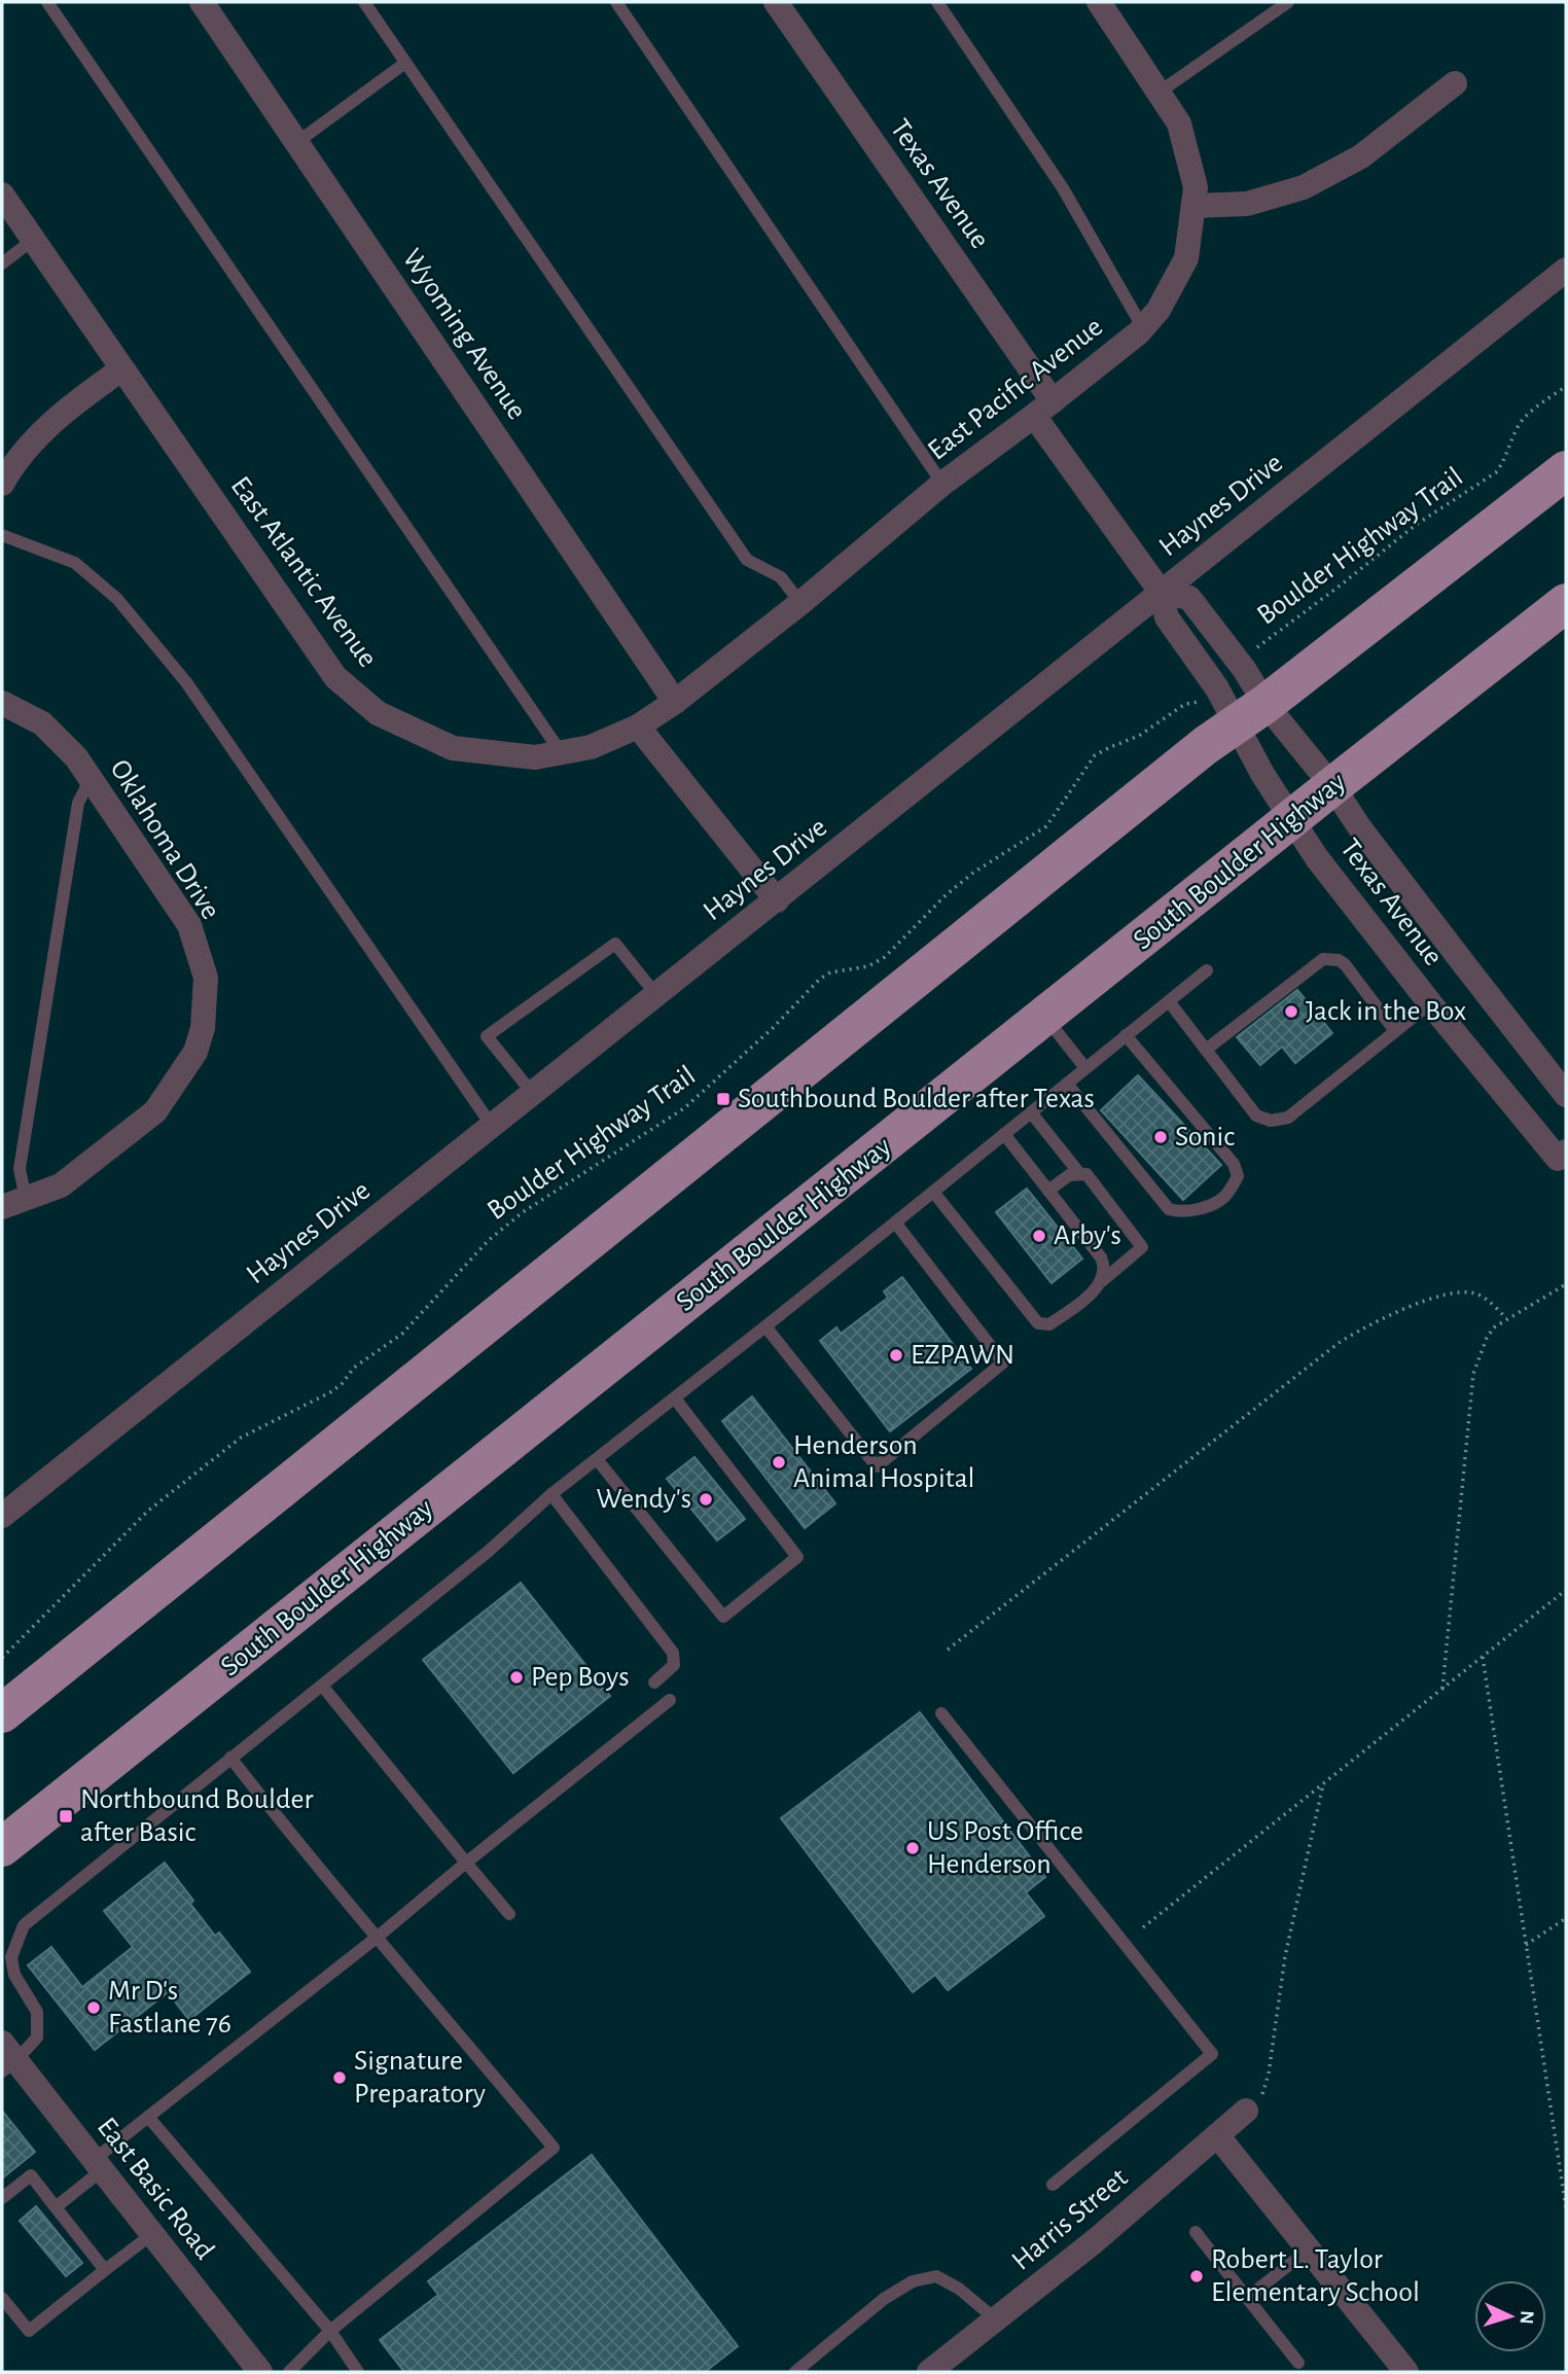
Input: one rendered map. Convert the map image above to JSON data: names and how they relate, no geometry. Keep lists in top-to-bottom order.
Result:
{
  "streets": {
    "main road": ["South Boulder Highway"],
    "street": [
      "Texas Avenue",
      "Wyoming Avenue",
      "East Pacific Avenue",
      "Haynes Drive",
      "East Atlantic Avenue",
      "Oklahoma Drive",
      "East Basic Road",
      "Harris Street"
    ],
    "path": ["Boulder Highway Trail"]
  },
  "crossings": [
    ["Texas Avenue", "East Pacific Avenue"],
    ["Texas Avenue", "Haynes Drive"],
    ["Texas Avenue", "Boulder Highway Trail"],
    ["Texas Avenue", "South Boulder Highway"],
    ["Wyoming Avenue", "East Pacific Avenue"],
    ["East Pacific Avenue", "East Atlantic Avenue"]
  ],
  "places": {
    "other": [
      "Jack in the Box",
      "Sonic",
      "Arby's",
      "EZPAWN",
      "Henderson Animal Hospital",
      "Wendy's",
      "Pep Boys",
      "US Post Office Henderson",
      "Mr D's Fastlane 76",
      "Signature Preparatory",
      "Robert L. Taylor Elementary School"
    ],
    "transit": ["Southbound Boulder after Texas", "Northbound Boulder after Basic"]
  },
  "north": "right"
}
